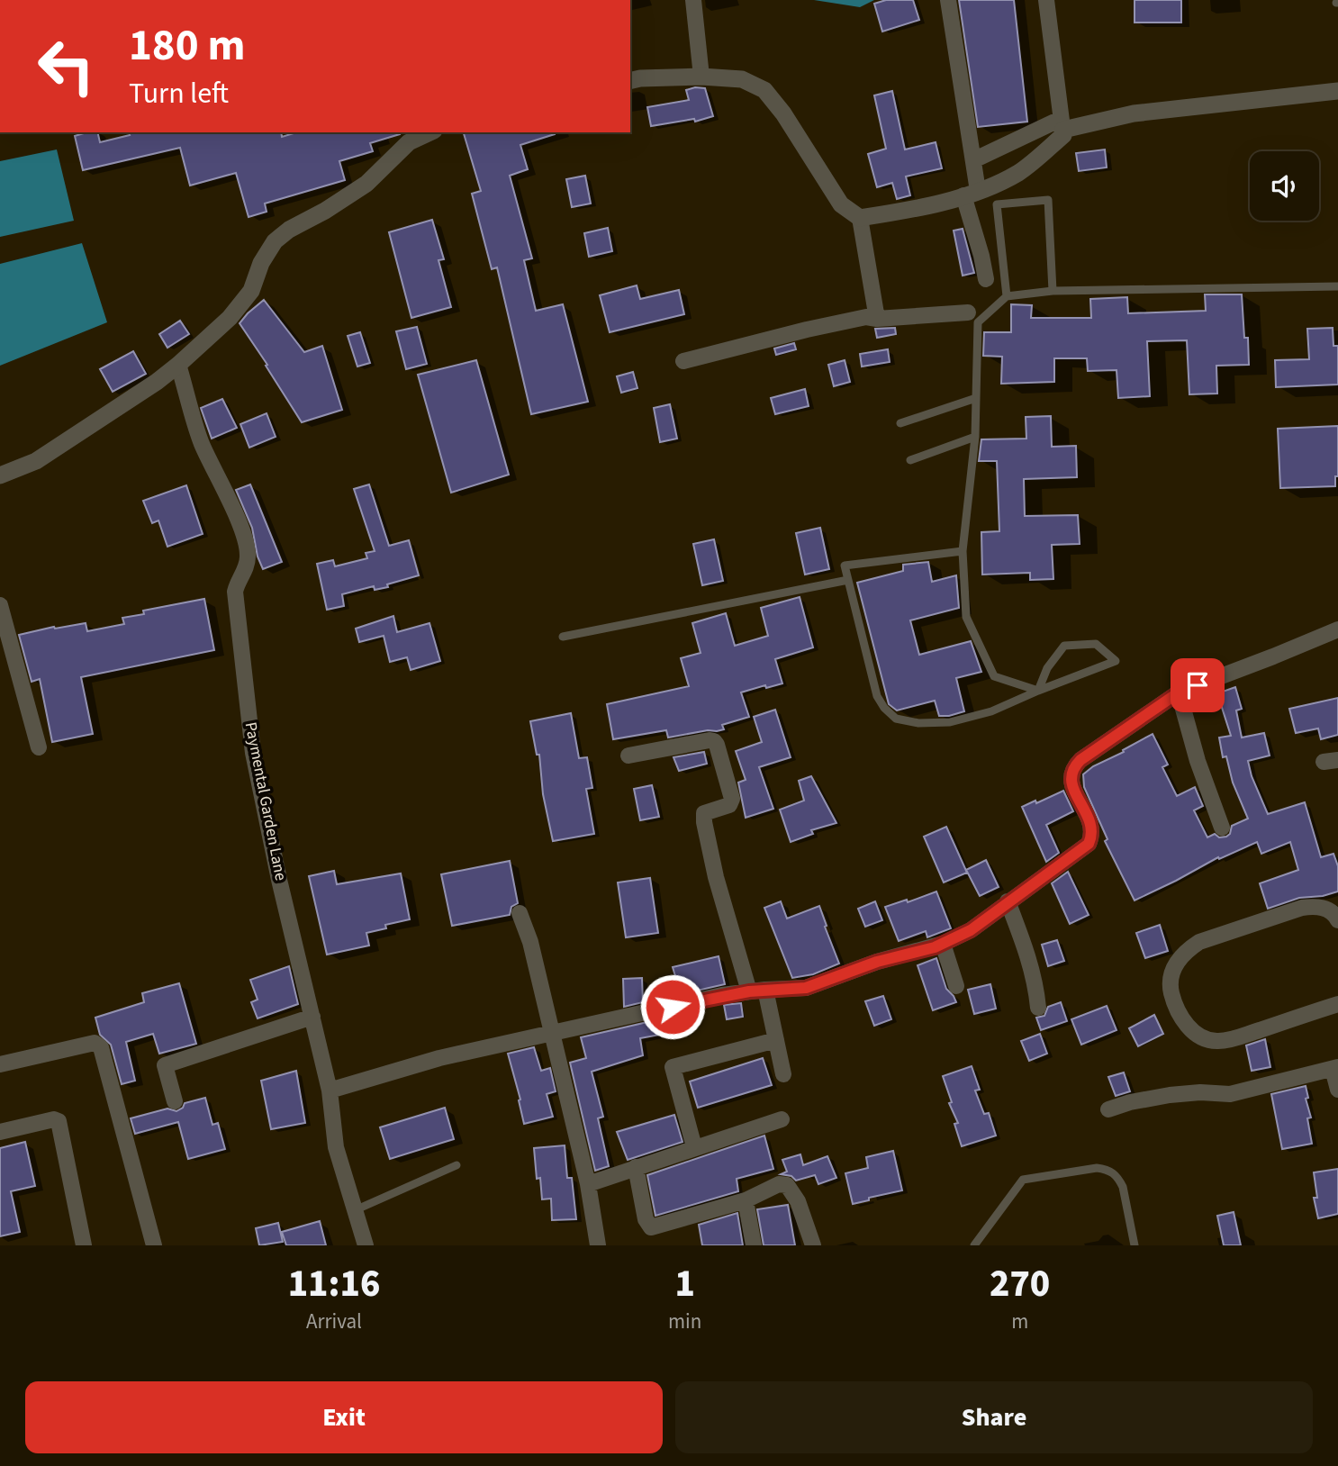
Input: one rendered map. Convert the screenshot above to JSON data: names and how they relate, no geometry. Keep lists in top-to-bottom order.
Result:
{
  "streets": {
    "street": ["Paymental Garden Lane"]
  },
  "page": {
    "turn": ["180 m", "Turn left"],
    "eta": [
      "11:16",
      "Arrival",
      "1",
      "min",
      "270",
      "m"
    ],
    "buttons": ["Exit", "Share"]
  }
}
